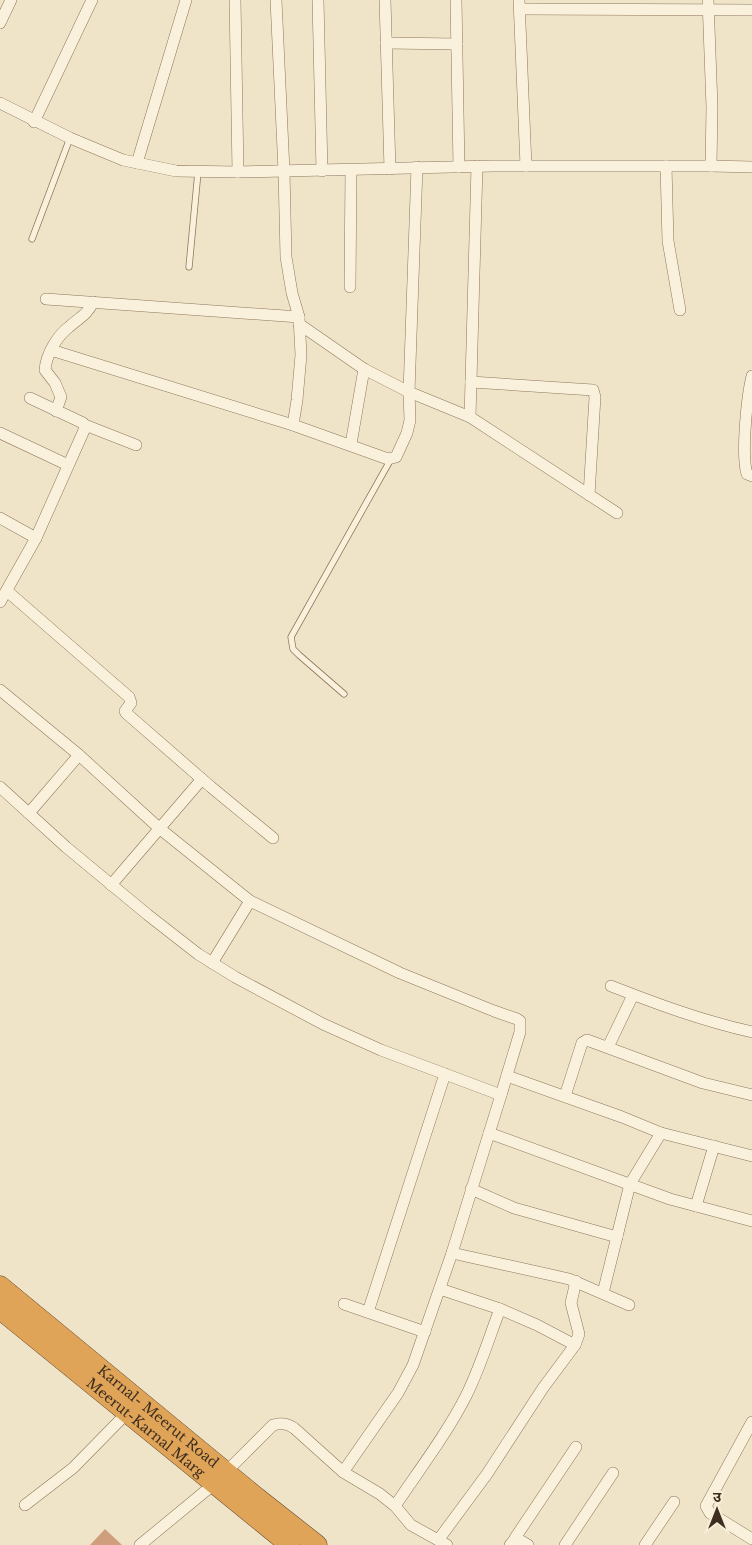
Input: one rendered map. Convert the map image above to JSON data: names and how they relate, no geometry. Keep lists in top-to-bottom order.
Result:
{
  "streets": {
    "highway": ["Karnal- Meerut Road", "Meerut-Karnal Marg"]
  },
  "crossings": [
    ["Karnal- Meerut Road", "Meerut-Karnal Marg"]
  ],
  "north": "top"
}
